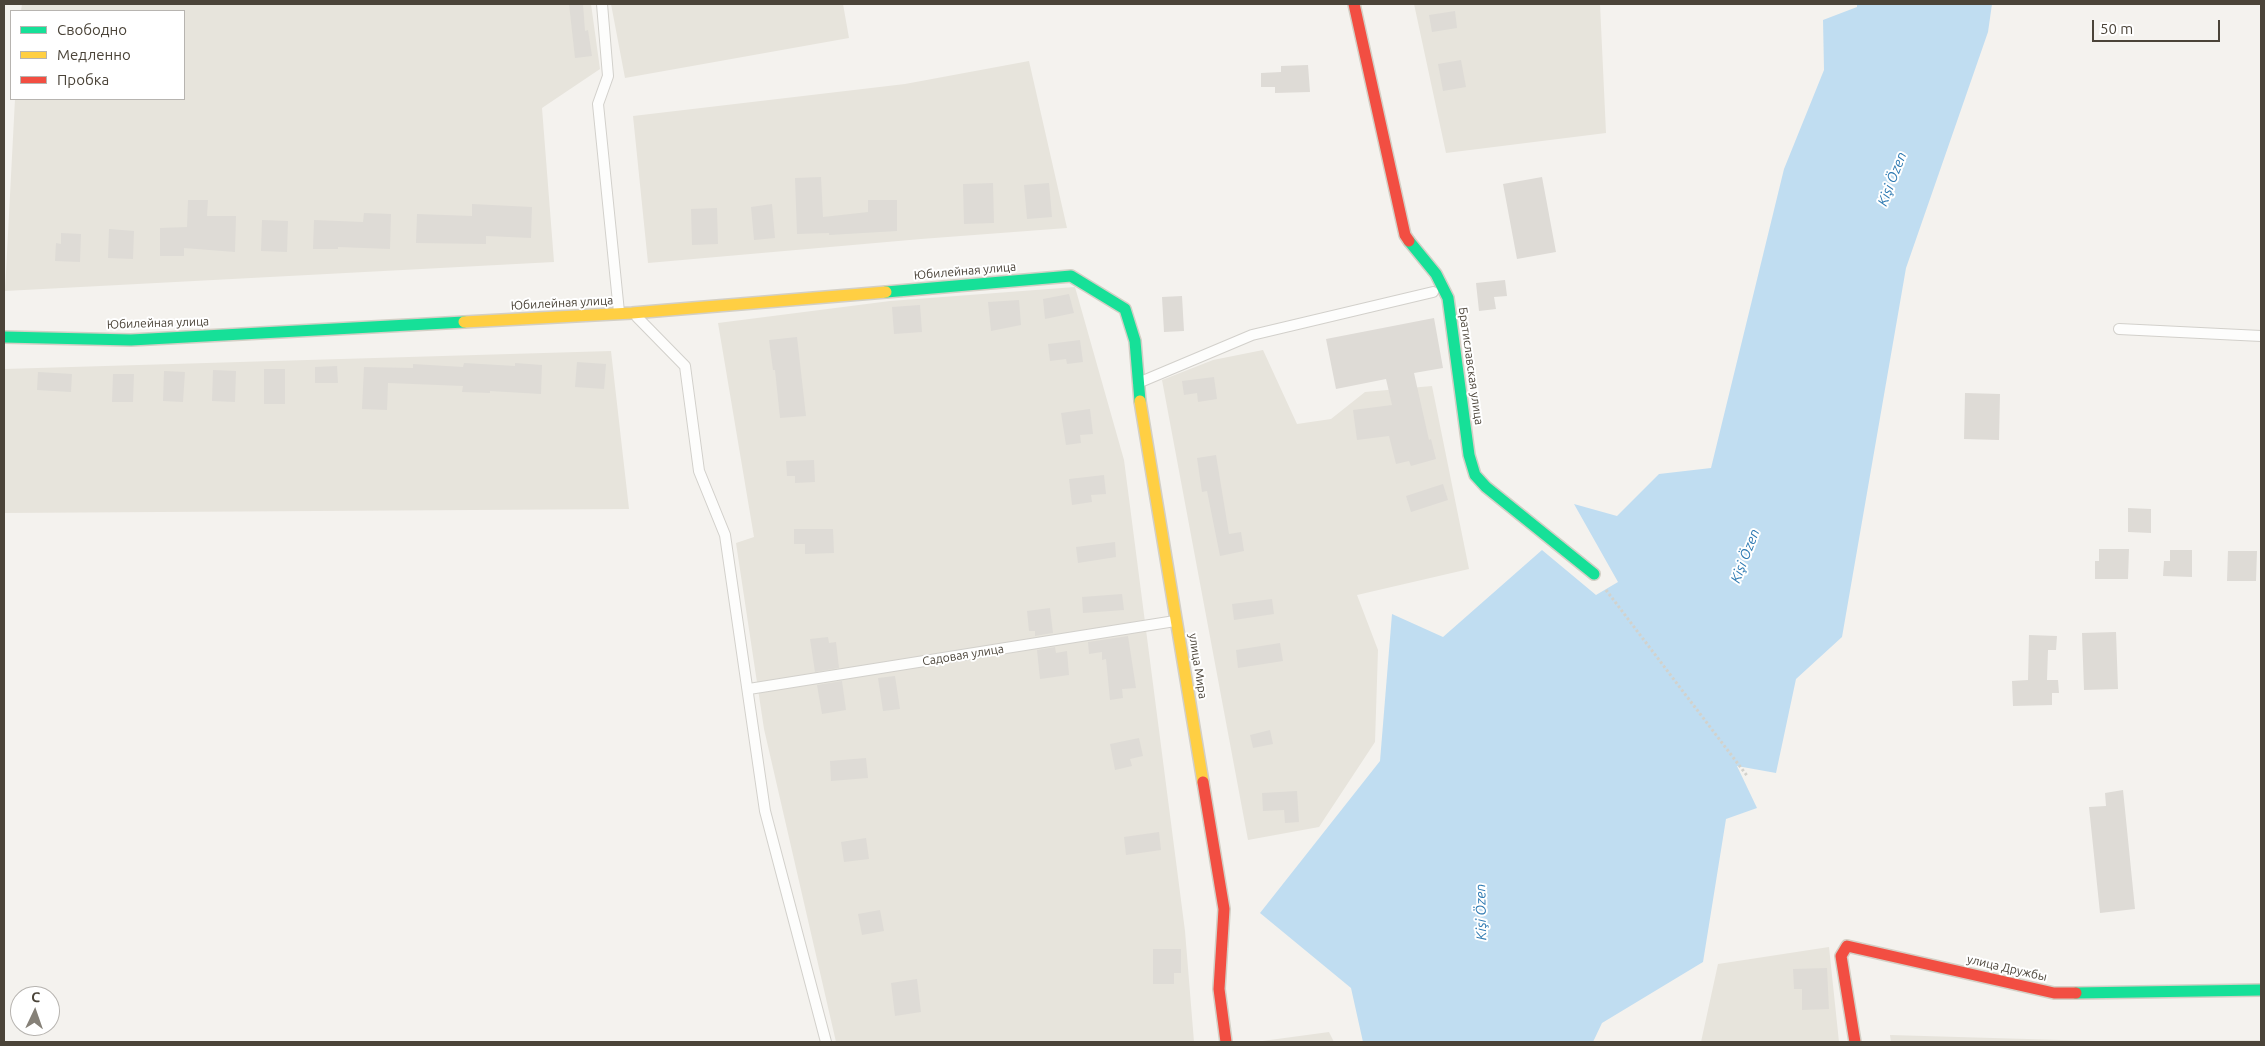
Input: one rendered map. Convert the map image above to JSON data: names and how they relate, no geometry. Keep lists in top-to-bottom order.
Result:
{
  "streets": {
    "street": [
      "Юбилейная улица",
      "Братиславская улица",
      "улица Мира",
      "улица Дружбы"
    ],
    "lane": ["Садовая улица"]
  },
  "crossings": [
    ["Юбилейная улица", "улица Мира"],
    ["Садовая улица", "улица Мира"]
  ],
  "water": ["Kişi Özen"],
  "legend": ["Свободно", "Медленно", "Пробка"],
  "scale_bar": "50 m",
  "north": "top"
}
